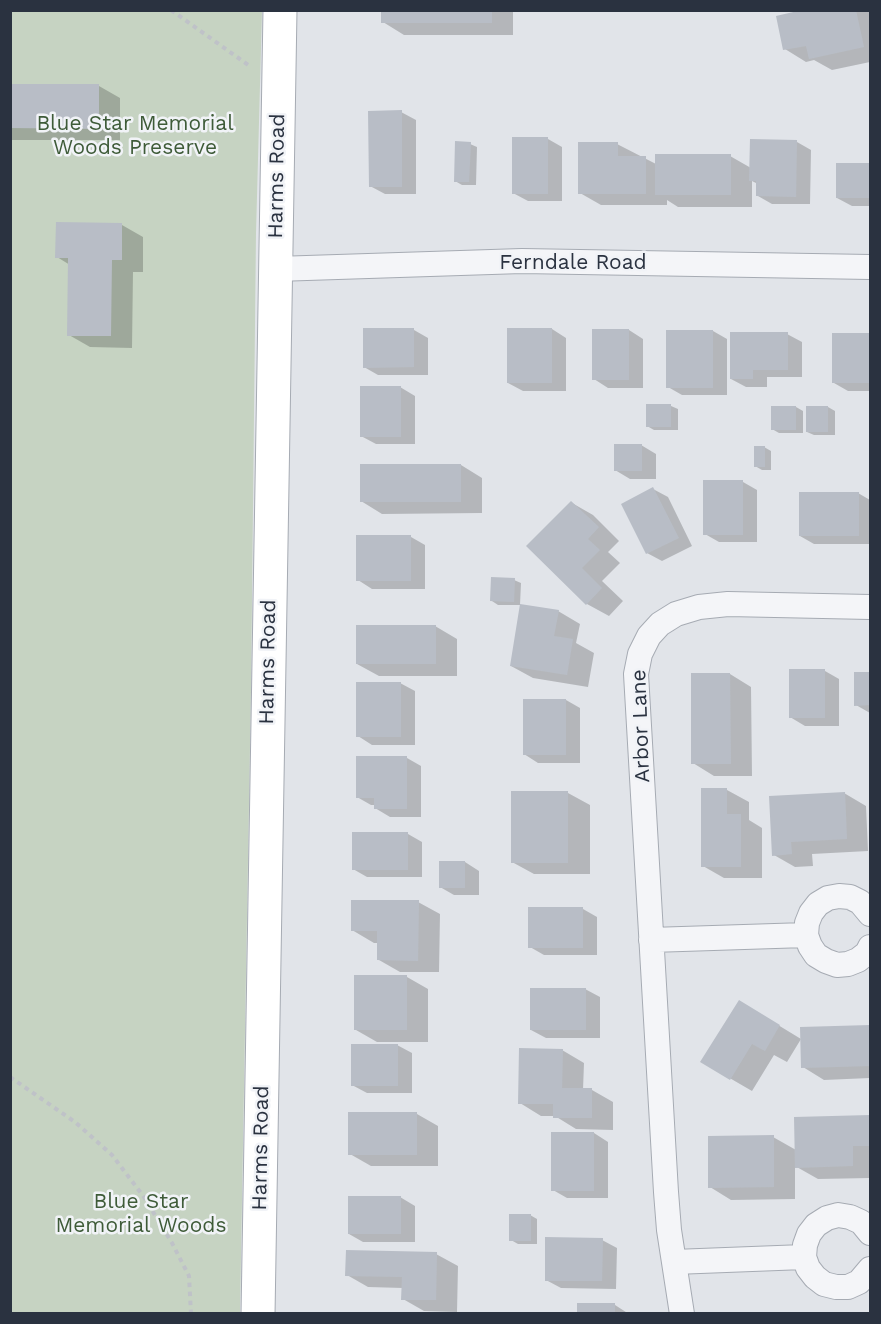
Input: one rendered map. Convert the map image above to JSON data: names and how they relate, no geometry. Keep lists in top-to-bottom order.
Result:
{
  "streets": {
    "main road": ["Harms Road"],
    "street": ["Ferndale Road", "Arbor Lane"]
  },
  "crossings": [
    ["Harms Road", "Ferndale Road"]
  ],
  "parks": ["Blue Star Memorial Woods Preserve", "Blue Star Memorial Woods"]
}
